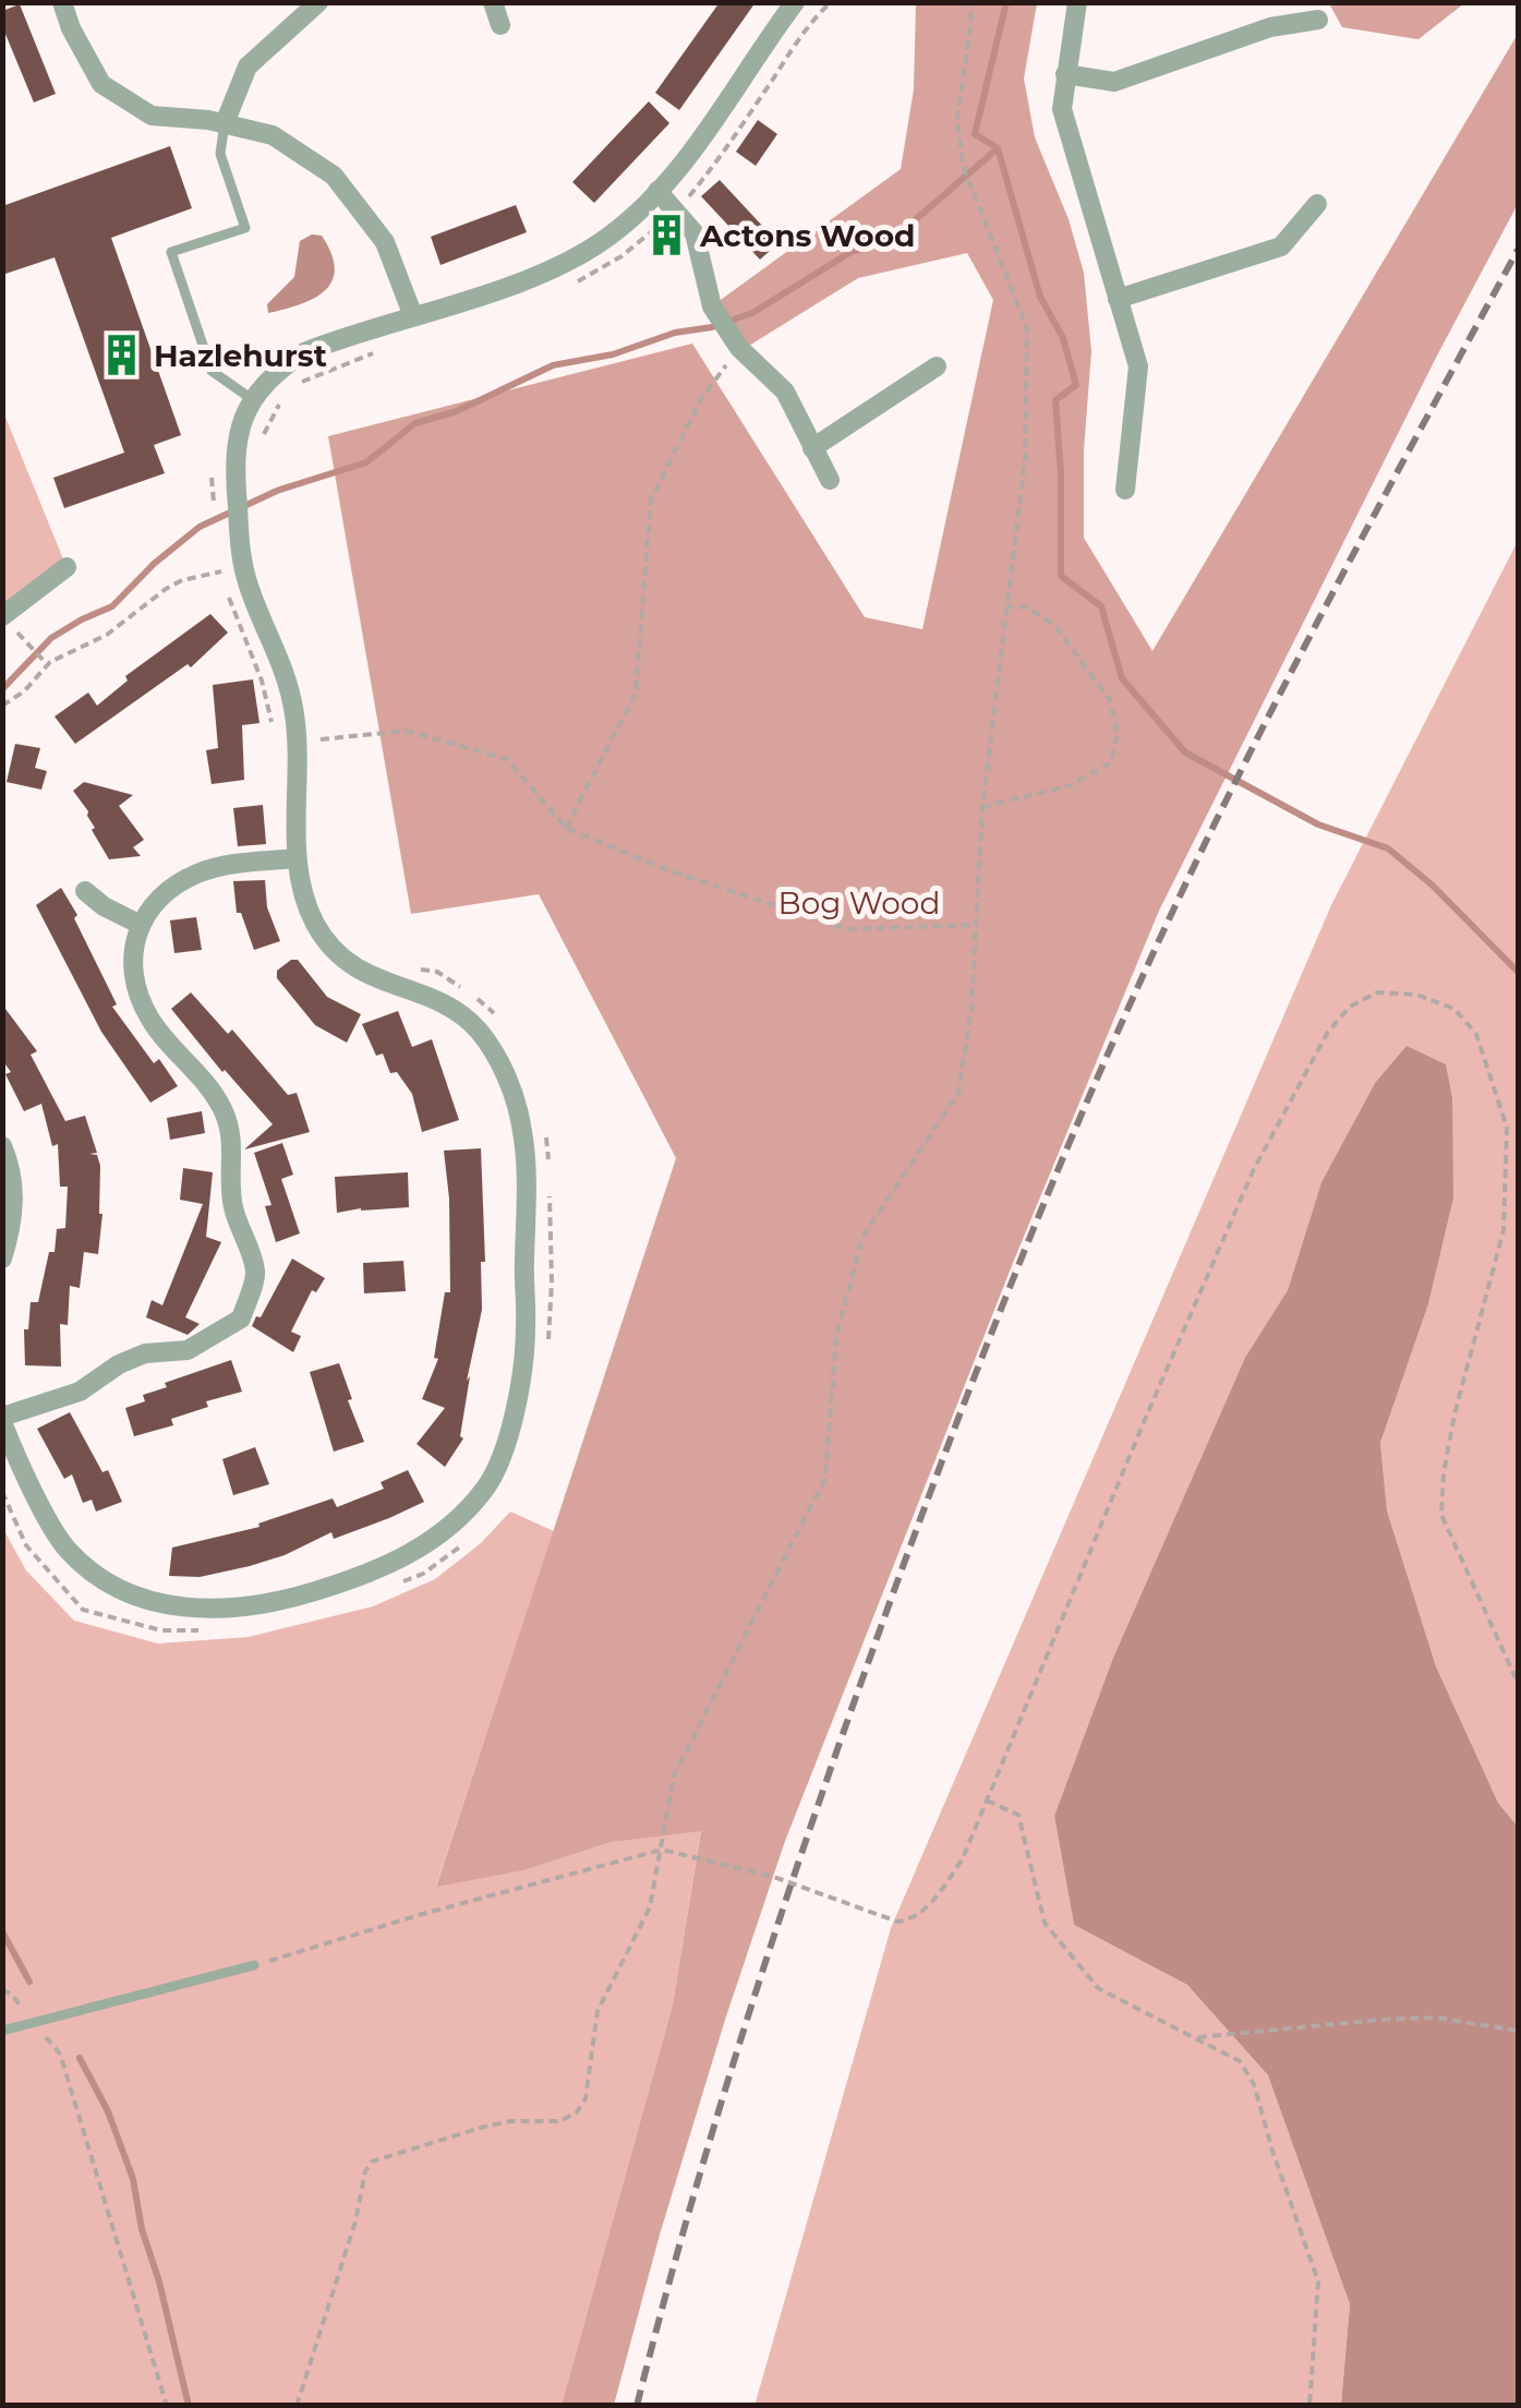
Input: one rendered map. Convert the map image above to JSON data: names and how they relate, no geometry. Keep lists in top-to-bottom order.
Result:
{
  "parks": ["Bog Wood"],
  "places": {
    "building": ["Actons Wood", "Hazlehurst"]
  }
}
